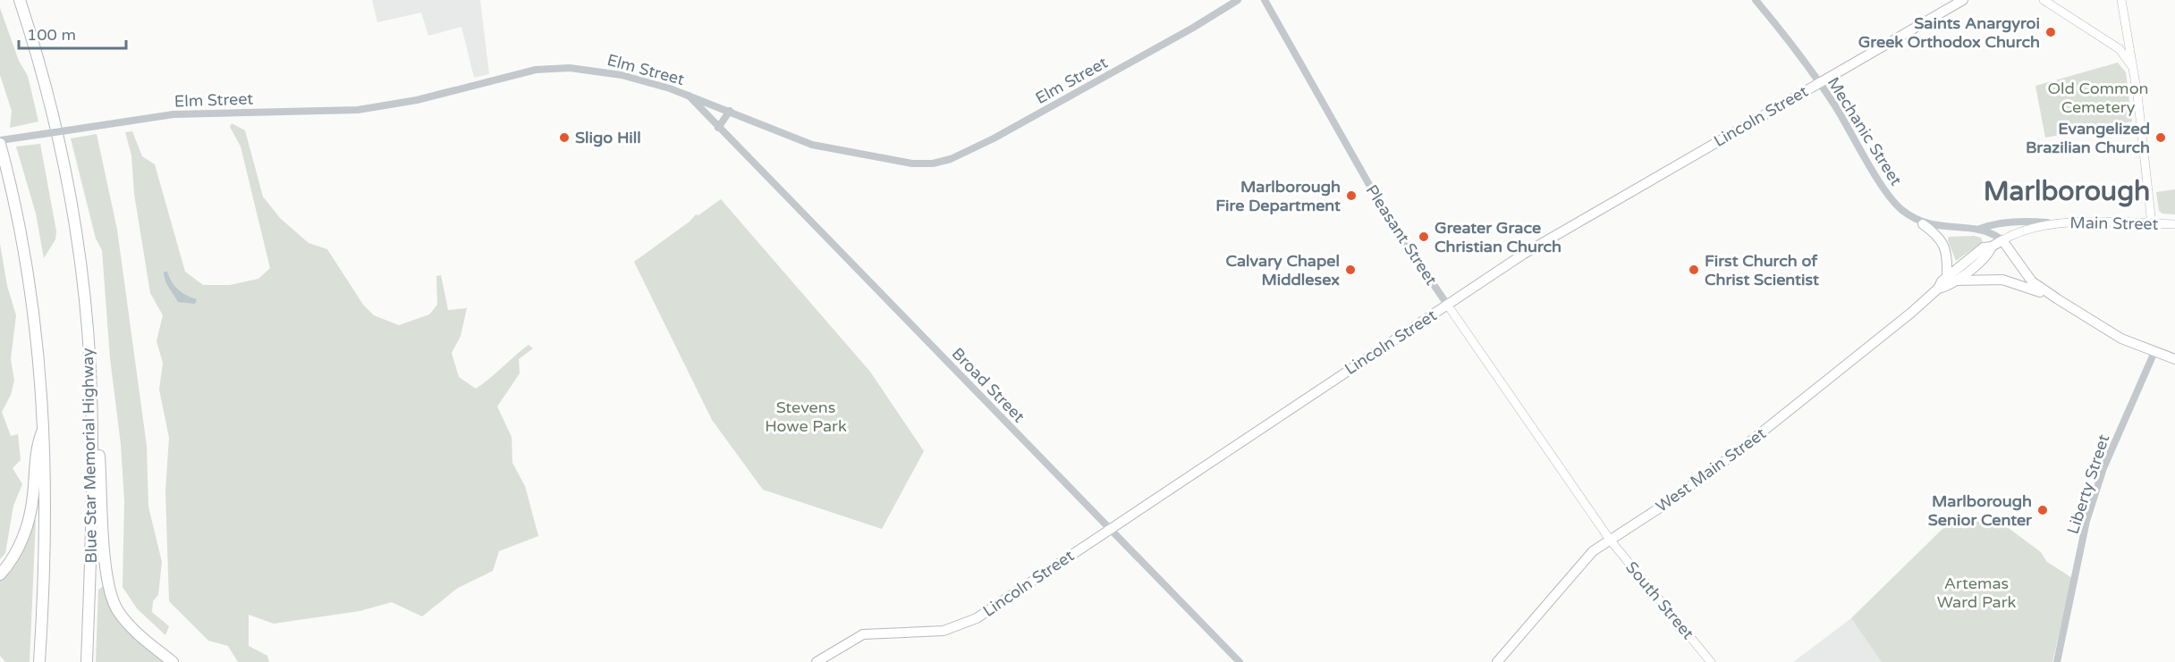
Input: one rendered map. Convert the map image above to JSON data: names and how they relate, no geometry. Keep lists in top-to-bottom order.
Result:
{
  "streets": {
    "highway": ["Blue Star Memorial Highway"],
    "main road": [
      "Lincoln Street",
      "Main Street",
      "Pleasant Street",
      "West Main Street",
      "South Street"
    ],
    "street": [
      "Elm Street",
      "Mechanic Street",
      "Broad Street",
      "Liberty Street"
    ]
  },
  "crossings": [
    ["Elm Street", "Broad Street"],
    ["Lincoln Street", "Mechanic Street"],
    ["Lincoln Street", "Pleasant Street"],
    ["Lincoln Street", "Broad Street"],
    ["Mechanic Street", "Main Street"],
    ["Mechanic Street", "West Main Street"],
    ["Main Street", "West Main Street"],
    ["Pleasant Street", "West Main Street"],
    ["Pleasant Street", "South Street"],
    ["West Main Street", "South Street"]
  ],
  "districts": ["Marlborough"],
  "parks": ["Old Common Cemetery", "Stevens Howe Park", "Artemas Ward Park"],
  "places": [
    "Saints Anargyroi Greek Orthodox Church",
    "Sligo Hill",
    "Evangelized Brazilian Church",
    "Marlborough Fire Department",
    "Greater Grace Christian Church",
    "Calvary Chapel Middlesex",
    "First Church of Christ Scientist",
    "Marlborough Senior Center"
  ],
  "scale_bar": "100 m"
}
